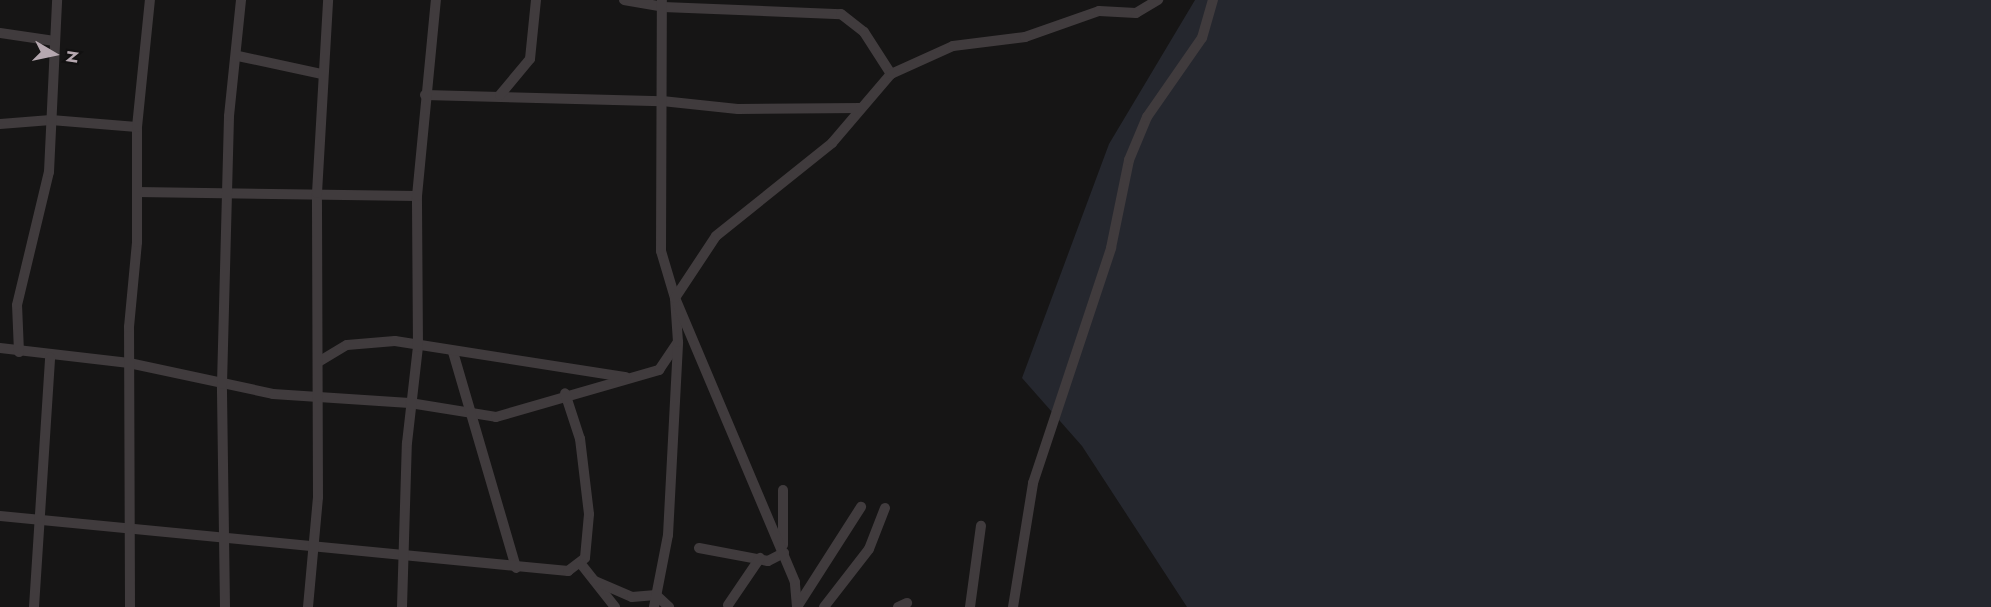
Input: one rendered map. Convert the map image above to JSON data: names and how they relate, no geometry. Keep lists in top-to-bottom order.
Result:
{
  "north": "right"
}
